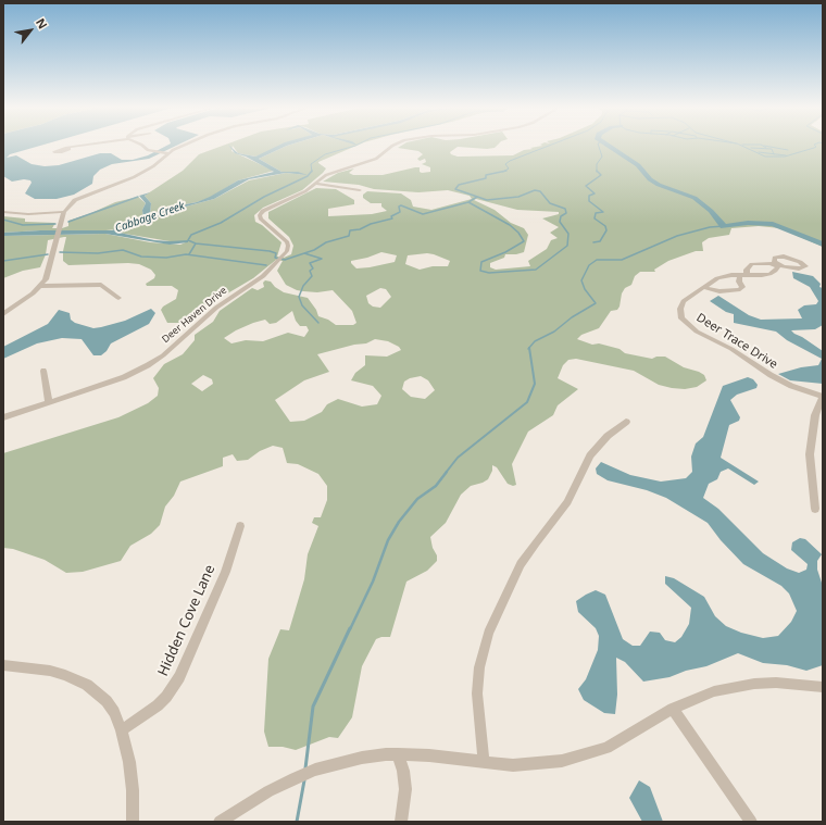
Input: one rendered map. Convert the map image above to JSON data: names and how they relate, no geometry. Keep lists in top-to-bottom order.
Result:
{
  "streets": {
    "street": ["Deer Haven Drive", "Deer Trace Drive", "Hidden Cove Lane"]
  },
  "water": ["Cabbage Creek"],
  "north": "top right"
}
